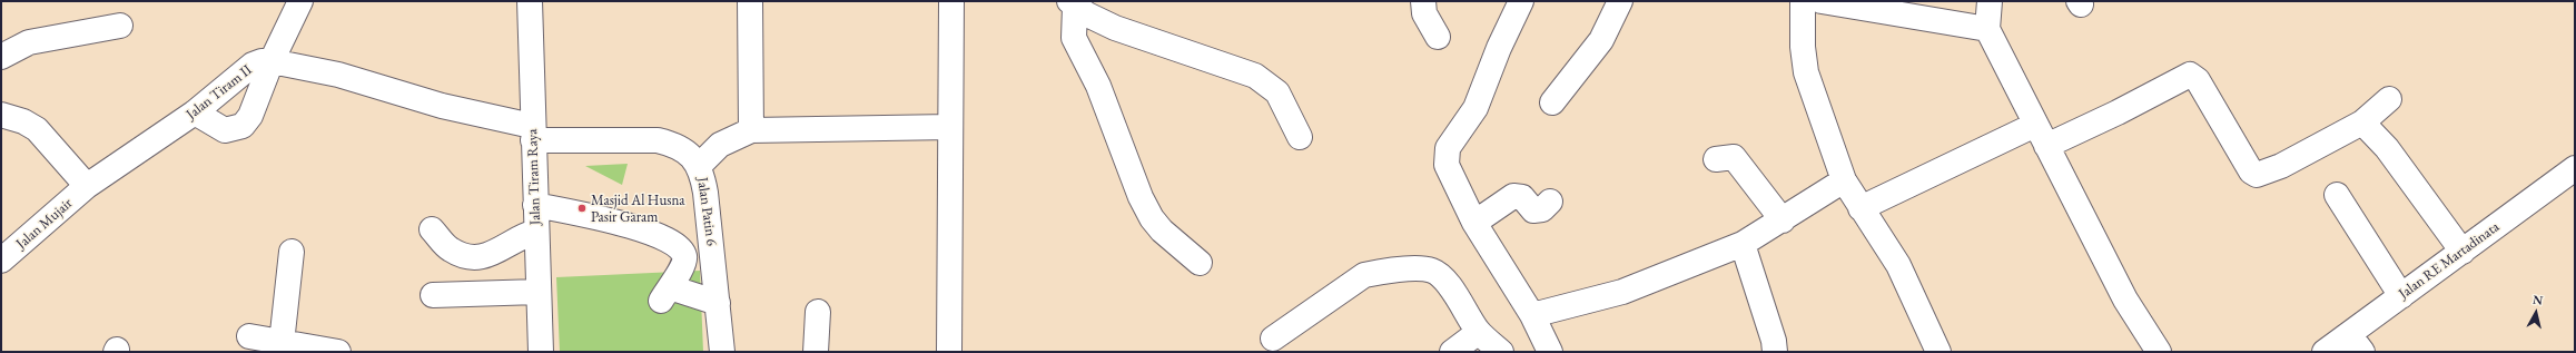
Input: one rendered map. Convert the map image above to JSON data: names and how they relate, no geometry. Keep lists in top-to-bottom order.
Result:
{
  "streets": {
    "street": [
      "Jalan Tiram II",
      "Jalan Tiram Raya",
      "Jalan Patin 6",
      "Jalan Mujair",
      "Jalan RE Martadinata"
    ]
  },
  "crossings": [
    ["Jalan Tiram II", "Jalan Tiram Raya"],
    ["Jalan Tiram II", "Jalan Patin 6"],
    ["Jalan Tiram II", "Jalan Mujair"],
    ["Jalan Tiram Raya", "Jalan Patin 6"]
  ],
  "places": ["Masjid Al Husna Pasir Garam"],
  "north": "top"
}
